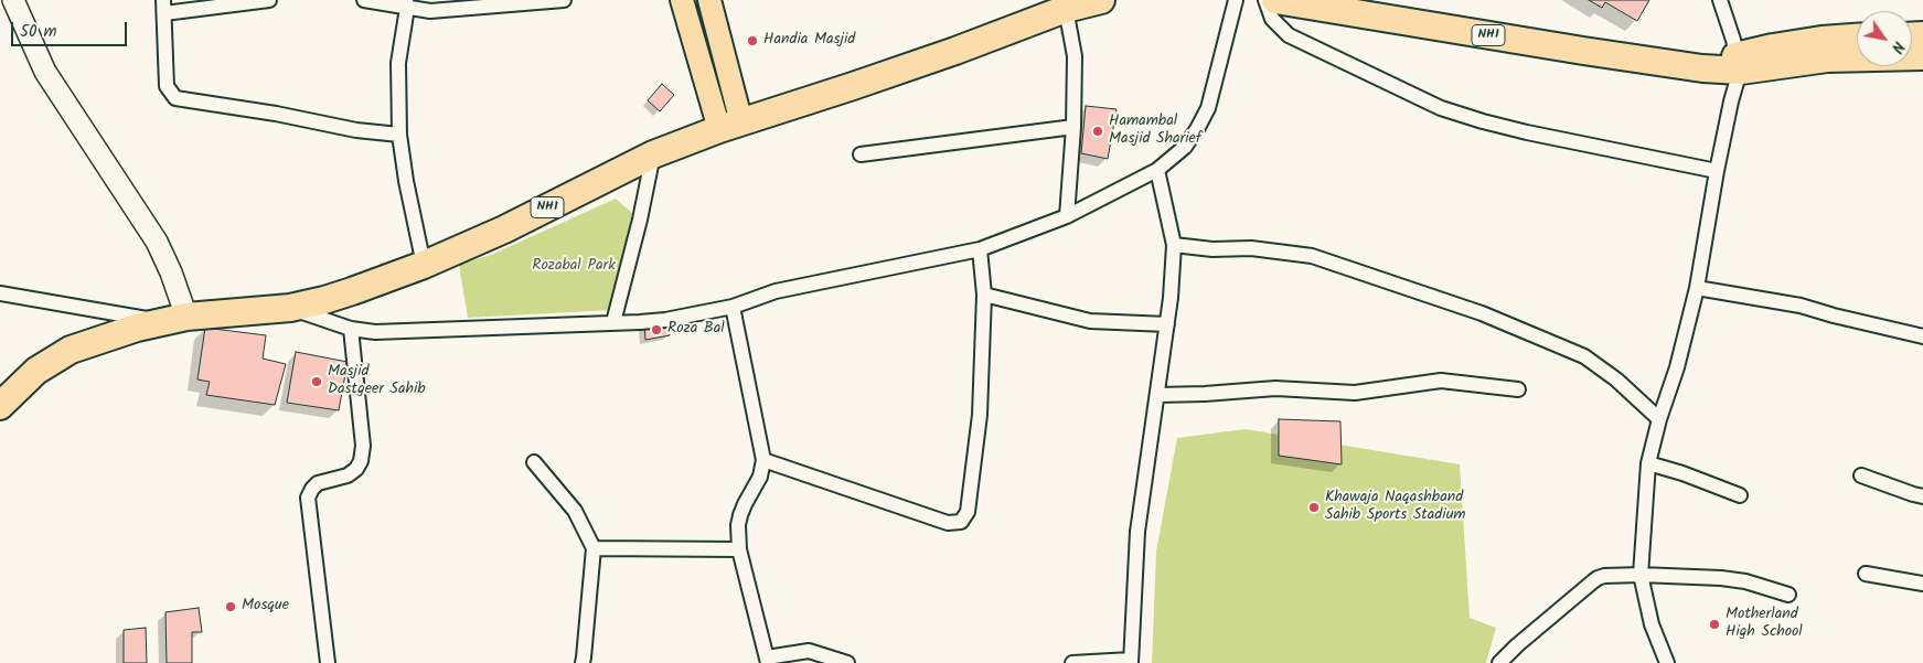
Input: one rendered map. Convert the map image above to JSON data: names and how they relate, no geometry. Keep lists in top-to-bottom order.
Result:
{
  "streets": {
    "highway": ["NH1"]
  },
  "parks": ["Rozabal Park"],
  "places": [
    "Handia Masjid",
    "Hamambal Masjid Sharief",
    "Roza Bal",
    "Masjid Dastgeer Sahib",
    "Khawaja Naqashband Sahib Sports Stadium",
    "Mosque",
    "Motherland High School"
  ],
  "scale_bar": "50 m",
  "north": "bottom right"
}
